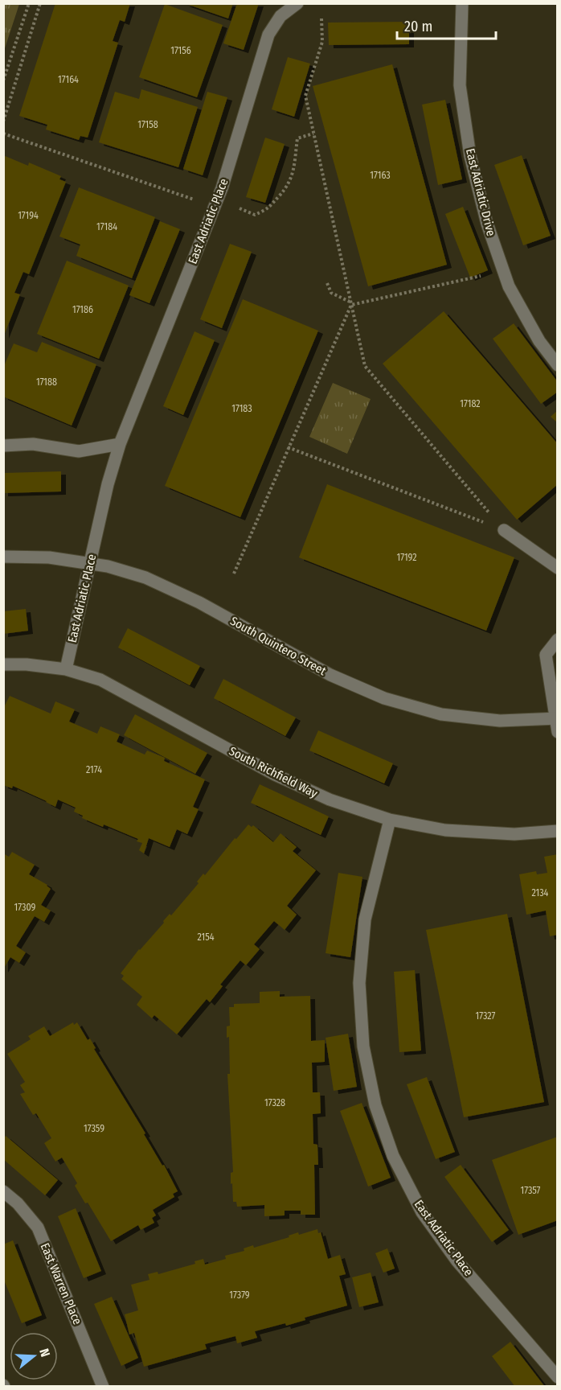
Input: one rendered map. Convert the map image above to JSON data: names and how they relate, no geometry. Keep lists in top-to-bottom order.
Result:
{
  "streets": {
    "street": [
      "East Adriatic Drive",
      "East Adriatic Place",
      "South Quintero Street",
      "South Richfield Way",
      "East Warren Place"
    ]
  },
  "crossings": [
    ["East Adriatic Place", "South Quintero Street"],
    ["East Adriatic Place", "South Richfield Way"]
  ],
  "house_numbers": [
    "17156",
    "17164",
    "17158",
    "17163",
    "17194",
    "17184",
    "17186",
    "17188",
    "17182",
    "17183",
    "17192",
    "2174",
    "2134",
    "17309",
    "2154",
    "17327",
    "17328",
    "17359",
    "17357",
    "17379"
  ],
  "scale_bar": "20 m",
  "north": "right"
}
